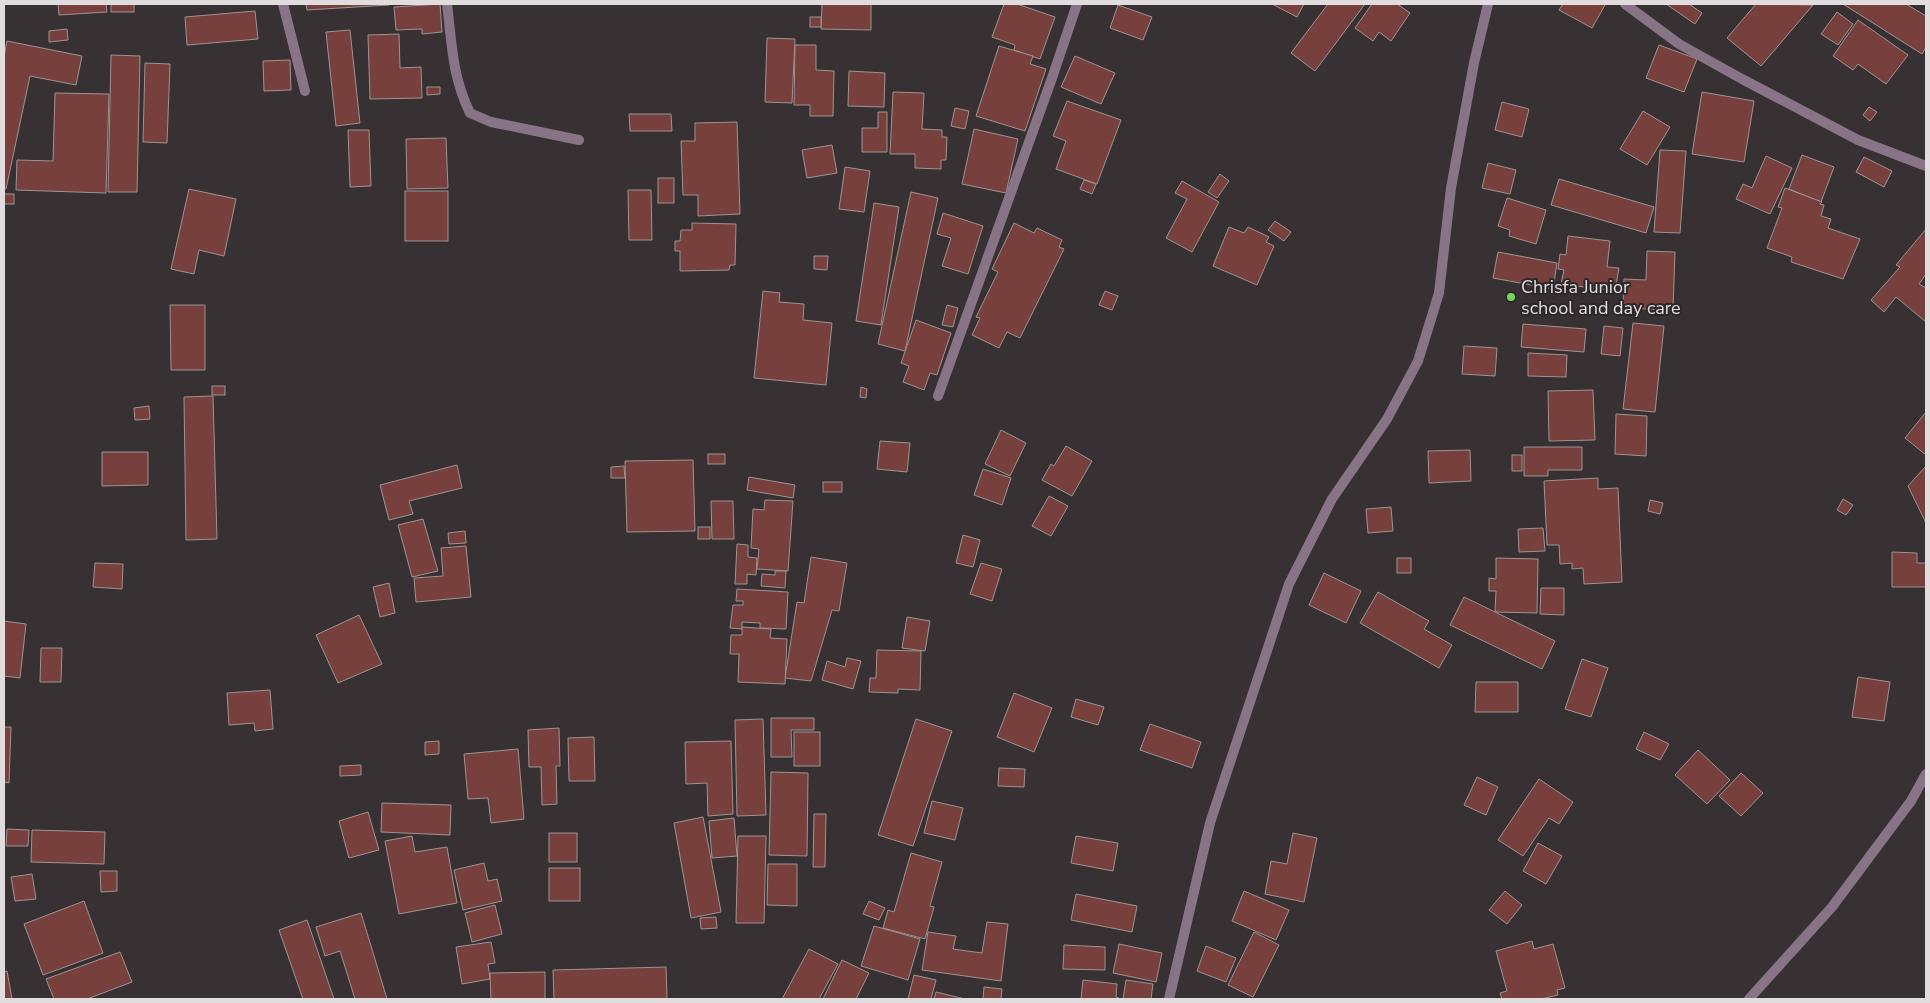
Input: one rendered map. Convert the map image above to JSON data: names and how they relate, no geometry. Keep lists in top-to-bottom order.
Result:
{
  "places": ["Chrisfa Junior school and day care"]
}
